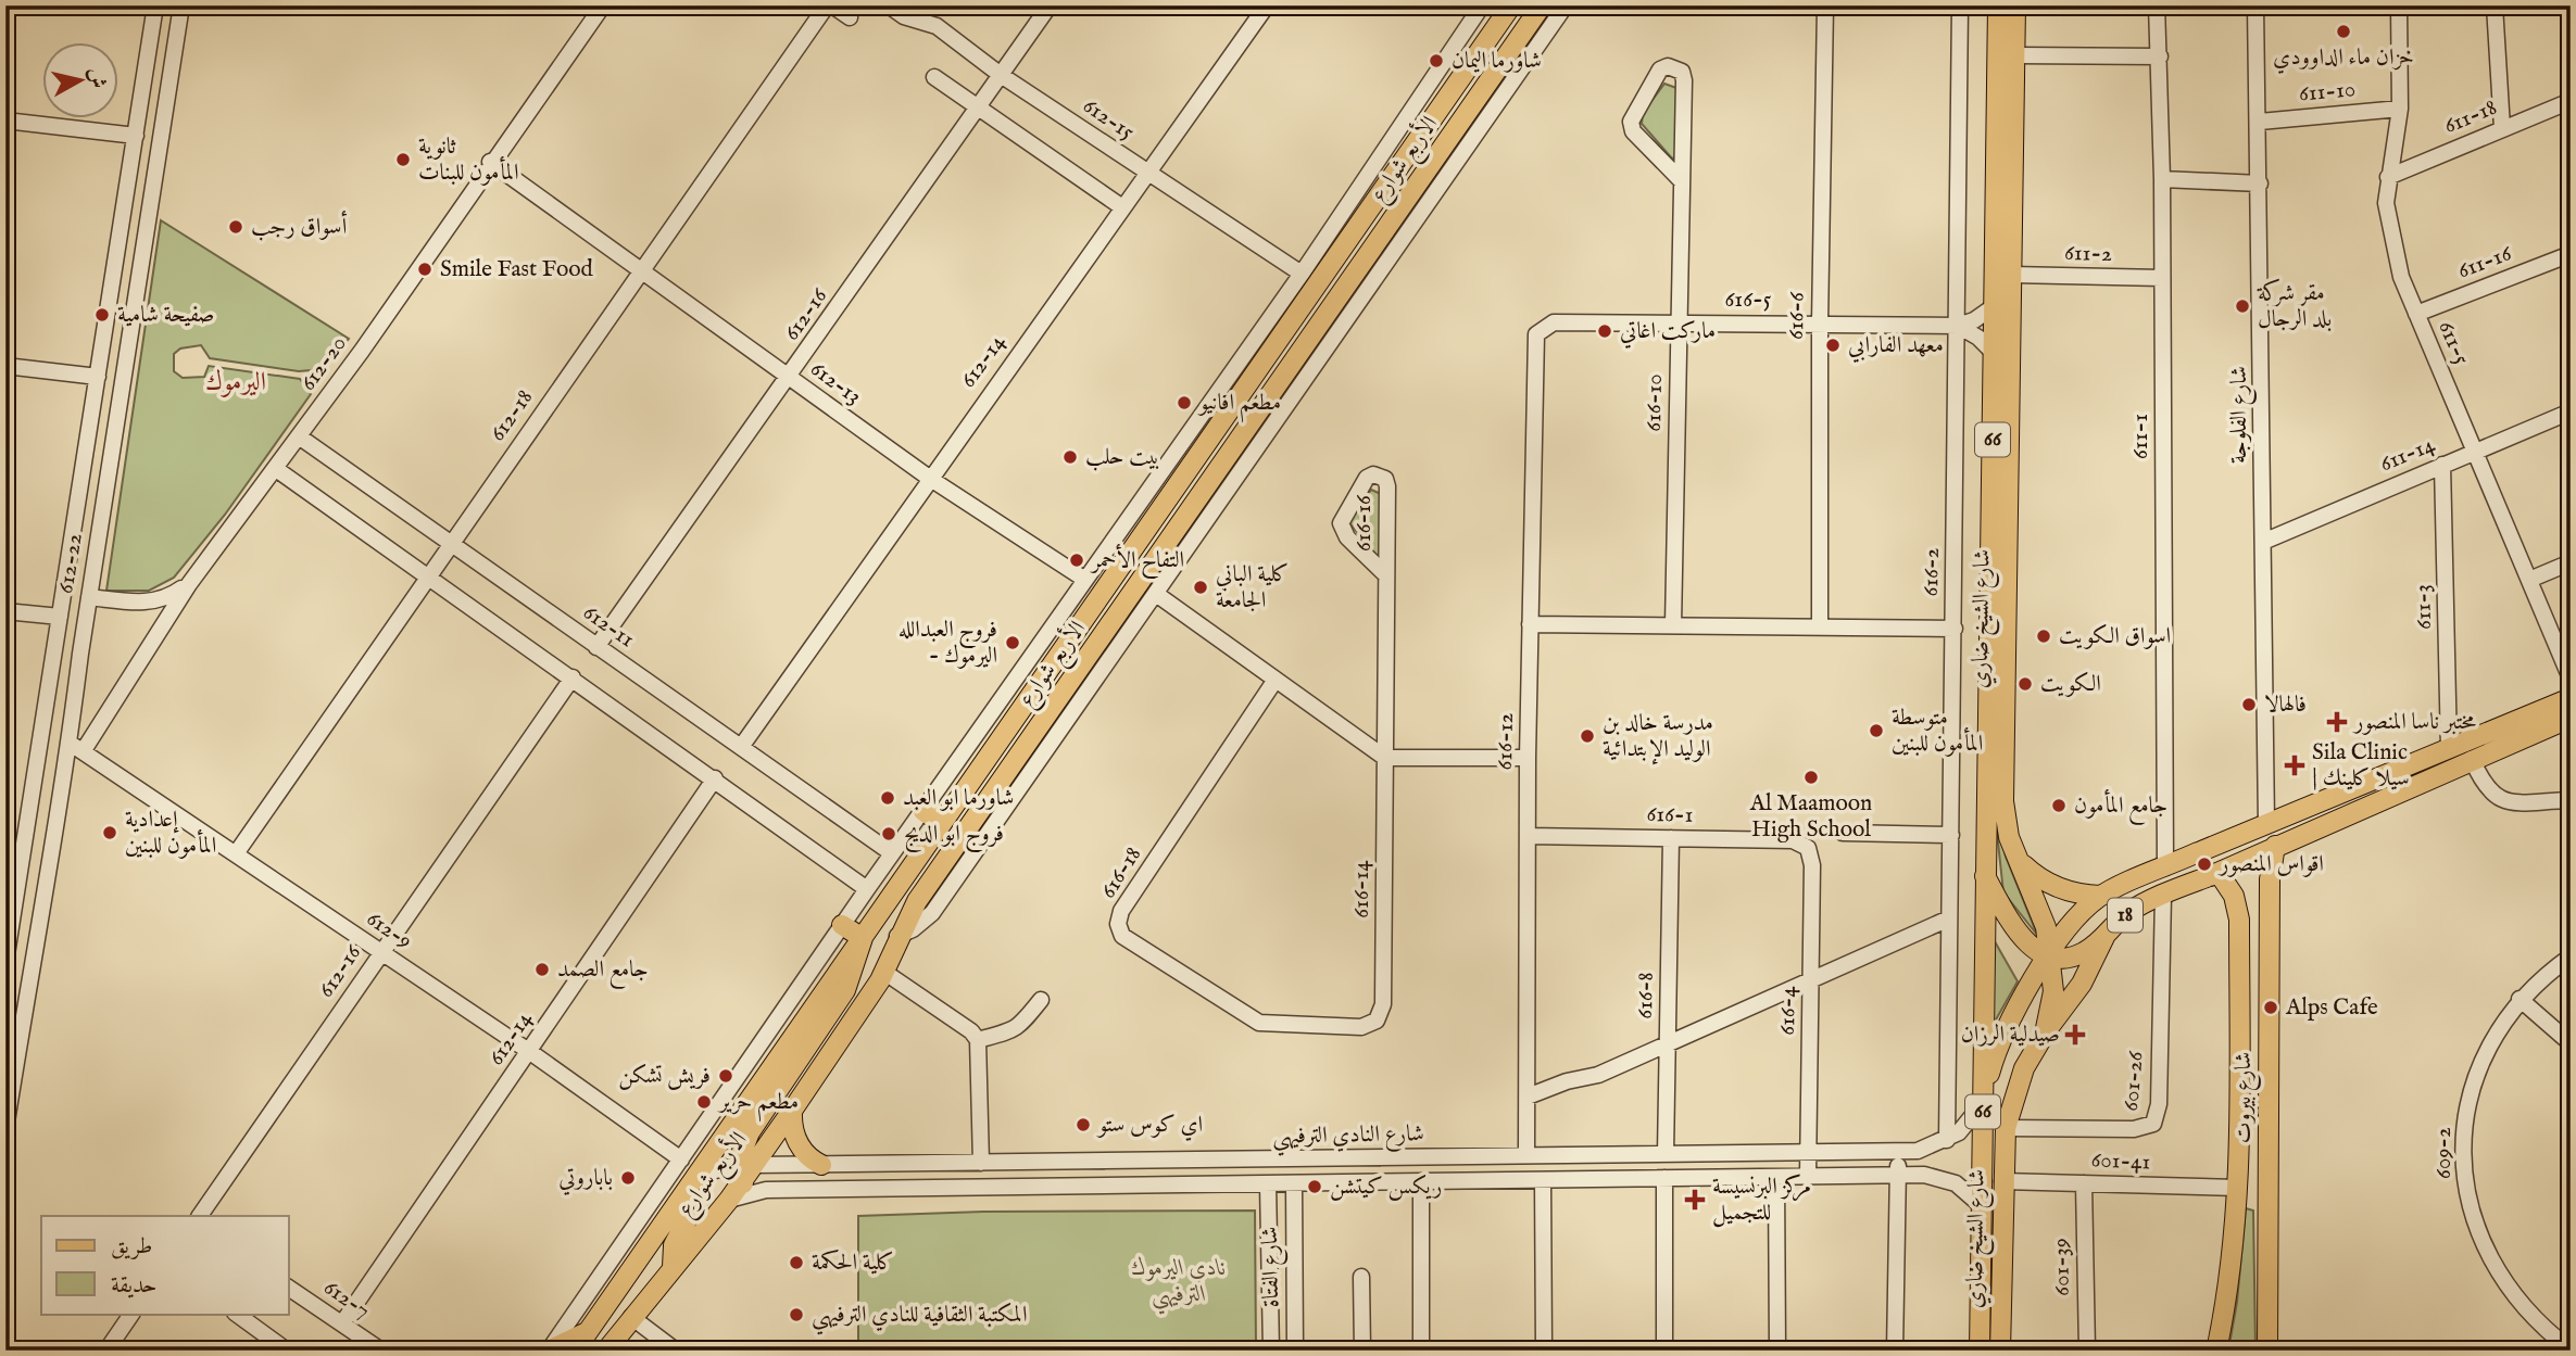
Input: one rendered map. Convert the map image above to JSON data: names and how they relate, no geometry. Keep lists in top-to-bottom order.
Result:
{
  "streets": {
    "main road": [
      "الأربع شوارع",
      "66",
      "شارع الشيخ ضاري",
      "18",
      "شارع بيروت"
    ],
    "street": [
      "611-10",
      "611-18",
      "612-15",
      "611-2",
      "611-16",
      "616-5",
      "612-16",
      "616-6",
      "611-5",
      "612-14",
      "612-20",
      "612-13",
      "616-10",
      "شارع الفلوجة",
      "612-18",
      "611-1",
      "611-14",
      "616-16",
      "612-22",
      "616-2",
      "611-3",
      "612-11",
      "616-12",
      "616-1",
      "616-18",
      "616-14",
      "612-9",
      "616-8",
      "616-4",
      "601-26",
      "شارع النادي الترفيهي",
      "609-2",
      "601-41",
      "شارع الفتاة",
      "601-39",
      "612-7"
    ]
  },
  "crossings": [
    ["611-10", "611-5"],
    ["611-10", "شارع الفلوجة"],
    ["611-18", "611-5"],
    ["612-15", "612-16"],
    ["612-15", "612-14"],
    ["الأربع شوارع", "شارع النادي الترفيهي"],
    ["611-2", "611-1"],
    ["611-2", "شارع الشيخ ضاري"],
    ["611-16", "611-5"],
    ["616-5", "616-6"],
    ["616-5", "616-10"],
    ["616-5", "616-2"],
    ["616-5", "616-12"],
    ["612-16", "612-13"],
    ["612-16", "612-11"],
    ["612-16", "612-9"],
    ["611-5", "611-14"],
    ["612-14", "612-13"],
    ["612-14", "612-11"],
    ["612-14", "612-9"],
    ["612-14", "612-7"],
    ["612-20", "612-13"],
    ["612-20", "612-22"],
    ["612-20", "612-11"],
    ["612-20", "612-9"],
    ["612-13", "612-18"],
    ["شارع الفلوجة", "611-14"],
    ["شارع الفلوجة", "18"],
    ["612-18", "612-11"],
    ["612-18", "612-9"],
    ["611-1", "18"],
    ["611-14", "611-3"],
    ["616-16", "616-14"],
    ["612-22", "612-9"],
    ["616-2", "شارع النادي الترفيهي"],
    ["611-3", "18"],
    ["شارع الشيخ ضاري", "18"],
    ["شارع الشيخ ضاري", "601-26"],
    ["شارع الشيخ ضاري", "شارع النادي الترفيهي"],
    ["شارع الشيخ ضاري", "601-41"],
    ["616-12", "616-1"],
    ["616-12", "شارع النادي الترفيهي"],
    ["616-1", "616-8"],
    ["616-1", "616-4"],
    ["616-18", "616-14"],
    ["18", "601-26"],
    ["18", "شارع بيروت"],
    ["18", "شارع النادي الترفيهي"],
    ["616-8", "شارع النادي الترفيهي"],
    ["616-4", "شارع النادي الترفيهي"],
    ["شارع بيروت", "601-41"],
    ["شارع النادي الترفيهي", "شارع الفتاة"],
    ["601-41", "601-39"]
  ],
  "districts": ["اليرموك"],
  "parks": ["نادي اليرموك الترفيهي"],
  "places": {
    "other": [
      "خزان ماء الداوودي",
      "شاورما اليمان",
      "ثانوية المأمون للبنات",
      "أسواق رجب",
      "Smile Fast Food",
      "مقر شركة بلد الرجال",
      "صفيحة شامية",
      "ماركت اغاتي",
      "معهد الفارابي",
      "مطعم افانيو",
      "بيت حلب",
      "التفاح الأحمر",
      "كلية الباني الجامعة",
      "اسواق الكويت",
      "فروج العبدالله - اليرموك",
      "الكويت",
      "فالهالا",
      "متوسطة المأمون للبنين",
      "مدرسة خالد بن الوليد الإبتدائية",
      "Al Maamoon High School",
      "شاورما ابو العبد",
      "جامع المأمون",
      "إعدادية المأمون للبنين",
      "فروج ابو الديج",
      "اقواس المنصور",
      "جامع الصمد",
      "Alps Cafe",
      "فريش تشكن",
      "مطعم حرير",
      "اي كوس ستو",
      "باباروتي",
      "ريكس كيتشن",
      "كلية الحكمة",
      "المكتبة الثقافية للنادي الترفيهي"
    ],
    "health": [
      "مختبر ناسا المنصور",
      "Sila Clinic | سيلا كلينك",
      "صيدلية الرزان",
      "مركز البرنسيسة للتجميل"
    ]
  },
  "legend": ["طريق", "حديقة"],
  "north": "right"
}
